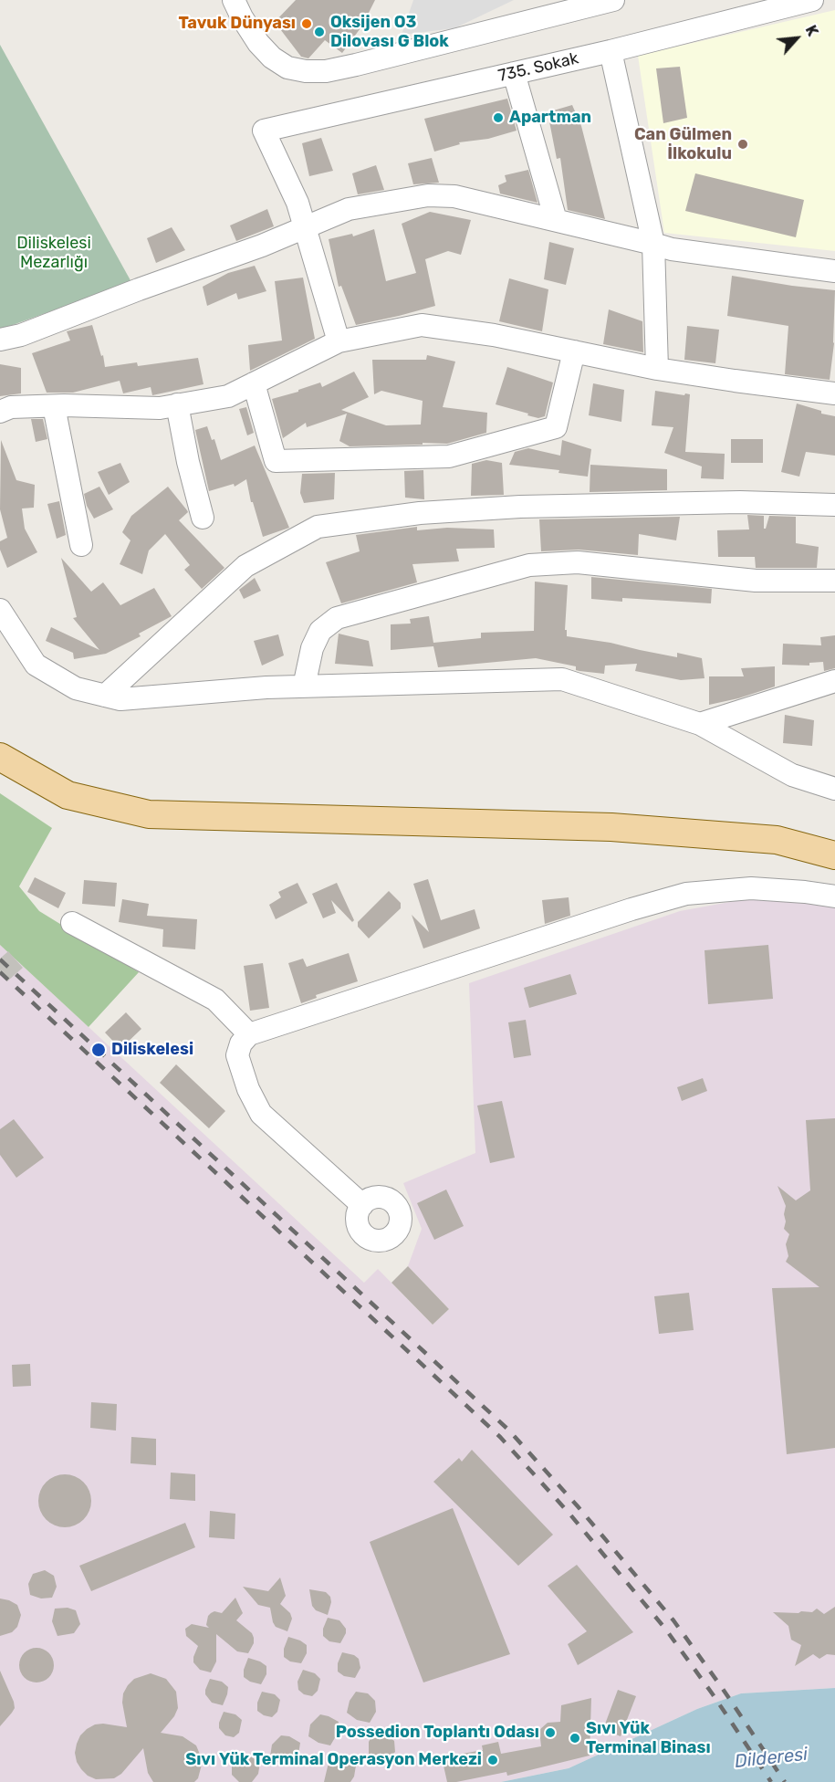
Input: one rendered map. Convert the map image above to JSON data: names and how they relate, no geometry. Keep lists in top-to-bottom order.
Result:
{
  "streets": {
    "street": ["735. Sokak"]
  },
  "water": ["Dilderesi"],
  "parks": ["Diliskelesi Mezarlığı"],
  "places": [
    "Tavuk Dünyası",
    "Oksijen O3 Dilovası G Blok",
    "Apartman",
    "Can Gülmen İlkokulu",
    "Diliskelesi",
    "Possedion Toplantı Odası",
    "Sıvı Yük Terminal Binası",
    "Sıvı Yük Terminal Operasyon Merkezi"
  ],
  "north": "top right"
}
